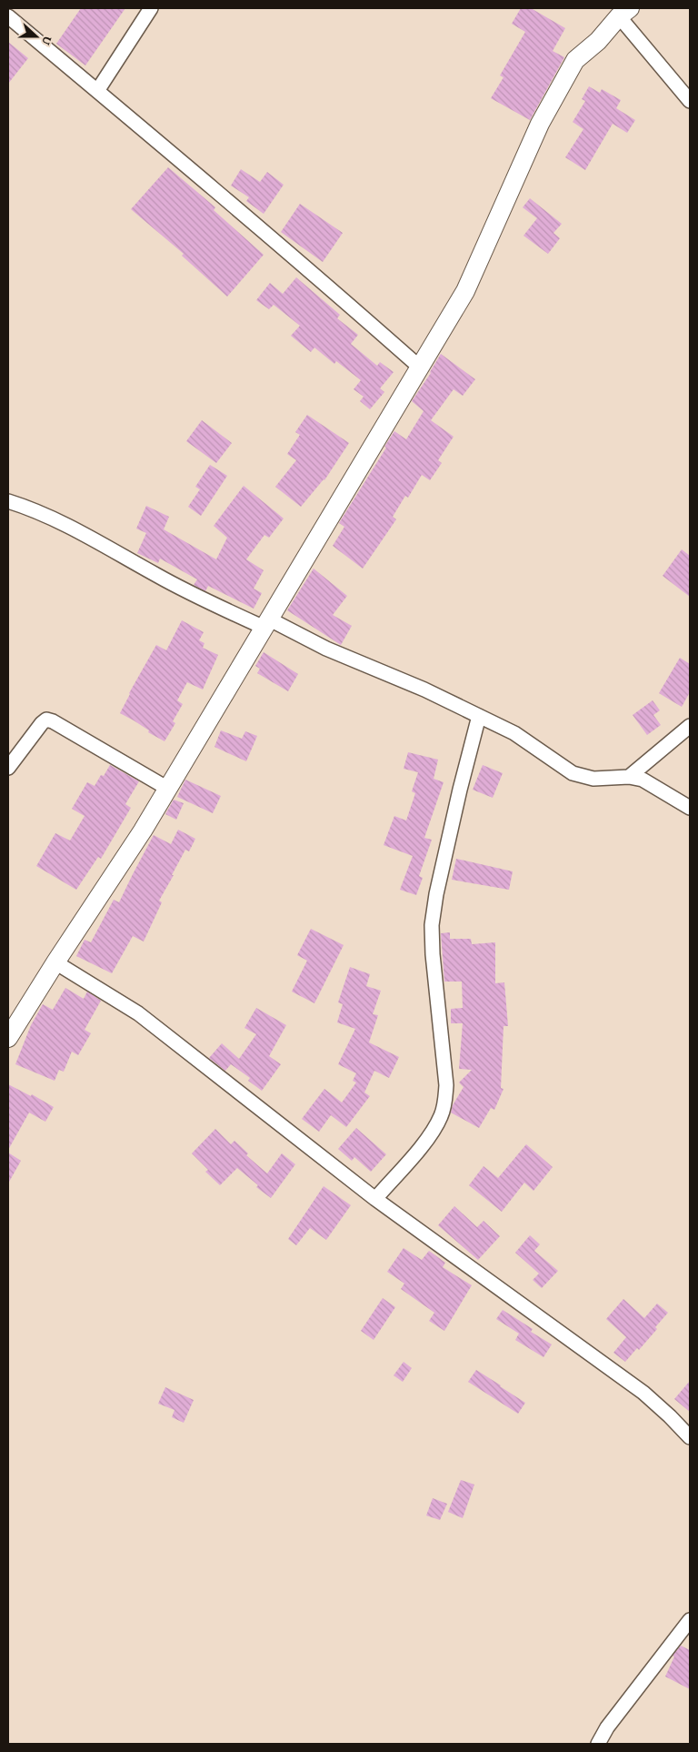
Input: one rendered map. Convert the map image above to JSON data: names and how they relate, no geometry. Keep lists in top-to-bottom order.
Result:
{
  "north": "right"
}
